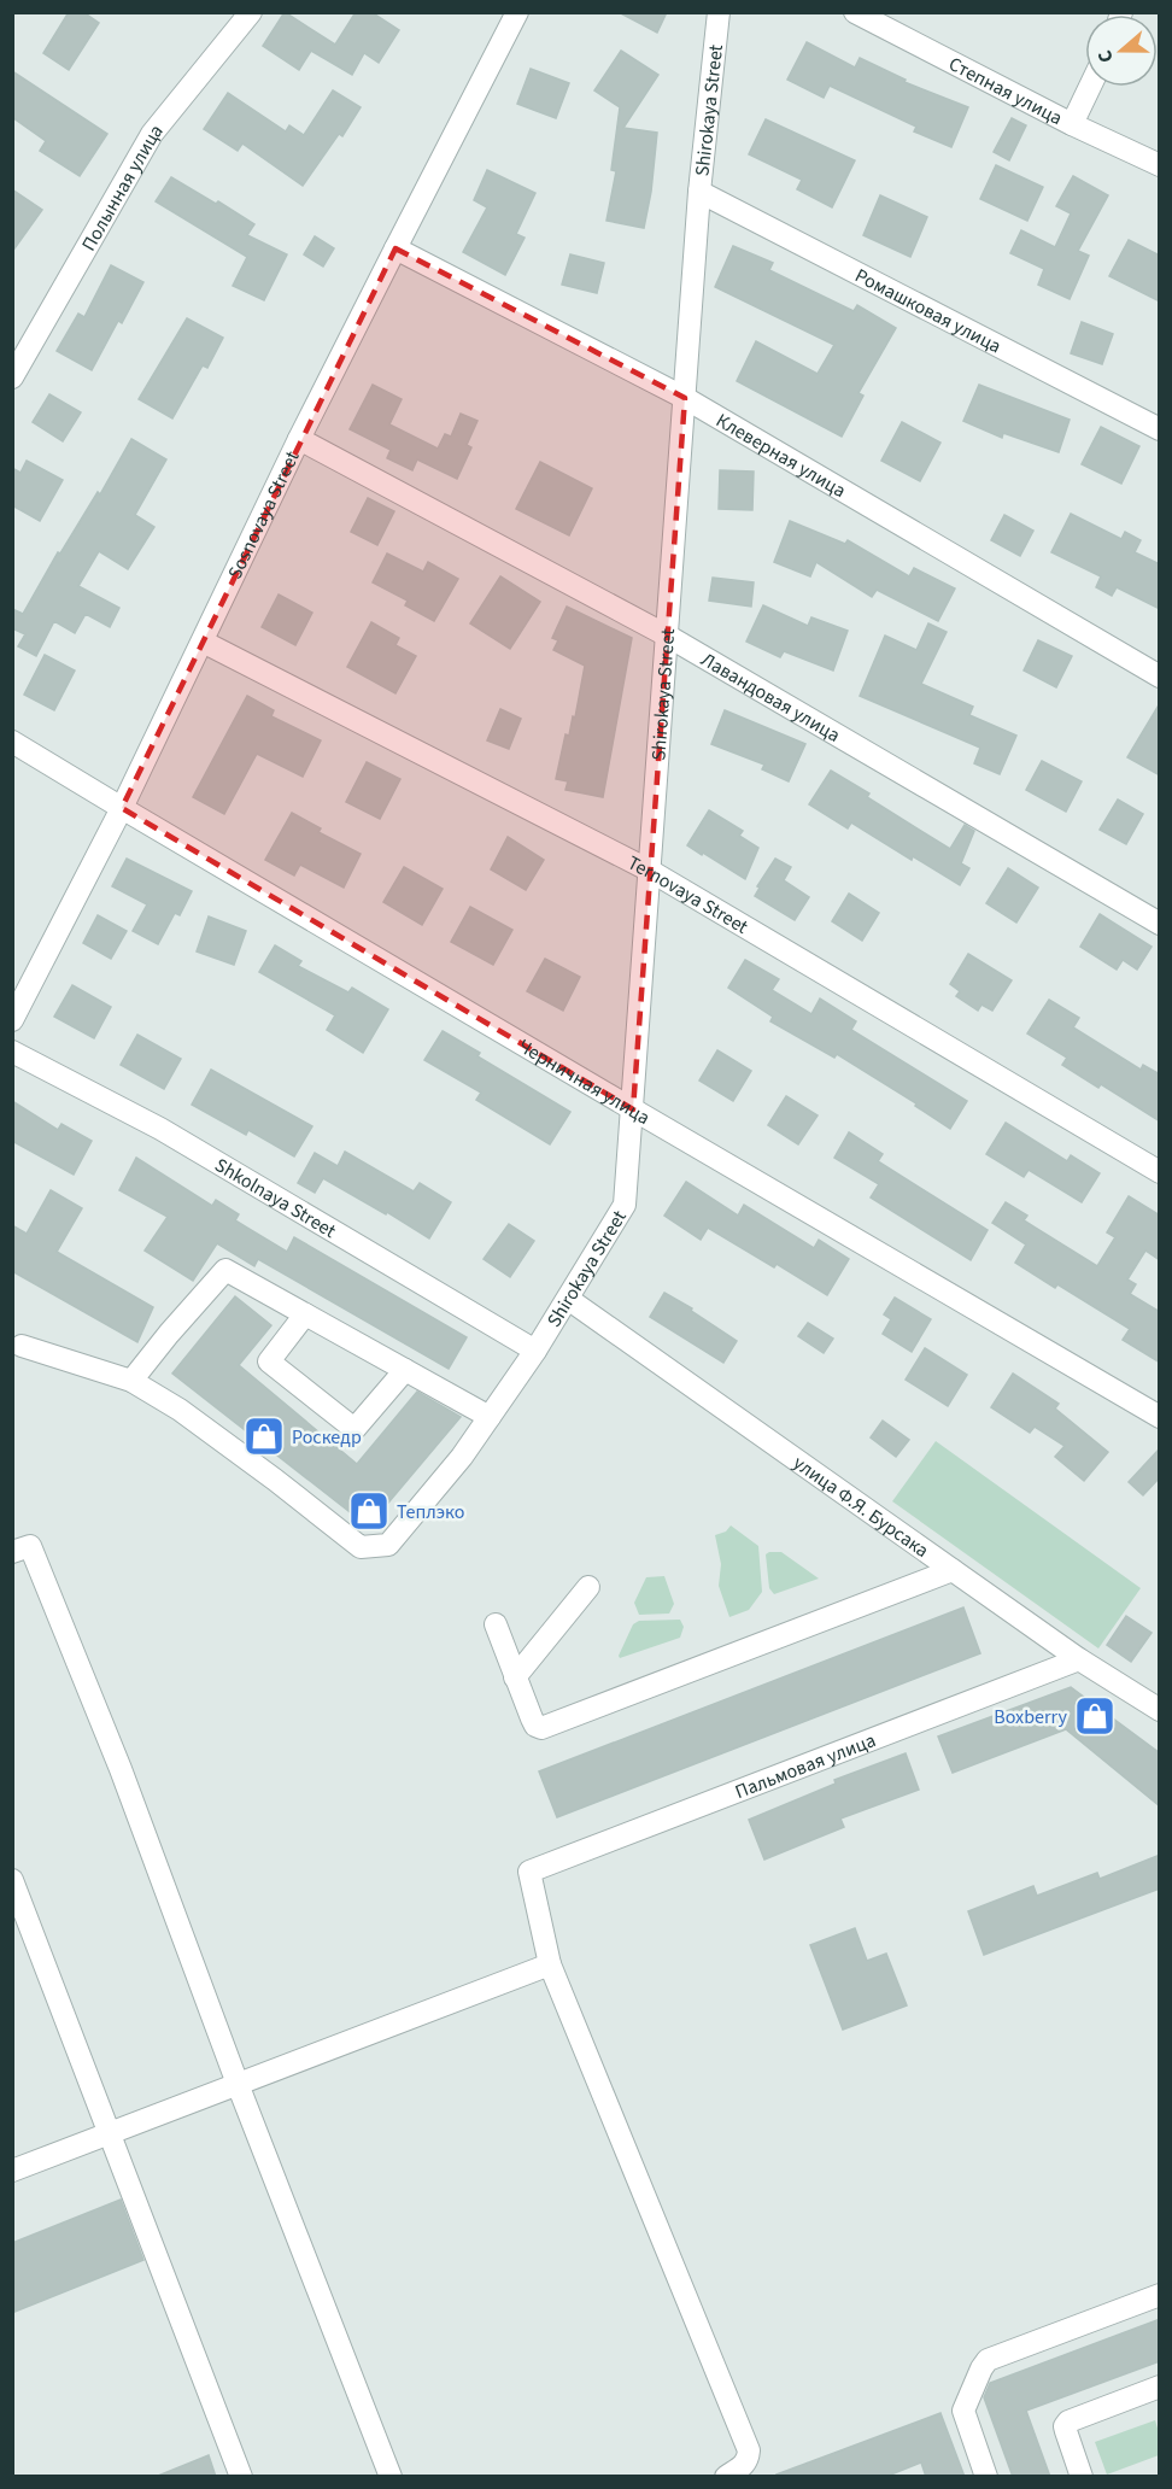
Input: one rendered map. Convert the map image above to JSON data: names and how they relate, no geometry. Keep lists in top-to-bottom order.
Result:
{
  "streets": {
    "street": [
      "Степная улица",
      "Shirokaya Street",
      "Полынная улица",
      "Ромашковая улица",
      "Клеверная улица",
      "Sosnovaya Street",
      "Лавандовая улица",
      "Ternovaya Street",
      "Черничная улица",
      "Shkolnaya Street",
      "улица Ф.Я. Бурсака",
      "Пальмовая улица"
    ]
  },
  "crossings": [
    ["Shirokaya Street", "Ромашковая улица"],
    ["Shirokaya Street", "Клеверная улица"],
    ["Shirokaya Street", "Лавандовая улица"],
    ["Shirokaya Street", "Ternovaya Street"],
    ["Shirokaya Street", "Черничная улица"],
    ["Shirokaya Street", "Shkolnaya Street"],
    ["Shirokaya Street", "улица Ф.Я. Бурсака"],
    ["Клеверная улица", "Sosnovaya Street"],
    ["Sosnovaya Street", "Лавандовая улица"],
    ["Sosnovaya Street", "Ternovaya Street"],
    ["Sosnovaya Street", "Черничная улица"],
    ["улица Ф.Я. Бурсака", "Пальмовая улица"]
  ],
  "places": {
    "shop": ["Роскедр", "Теплэко", "Boxberry"]
  },
  "north": "left"
}
